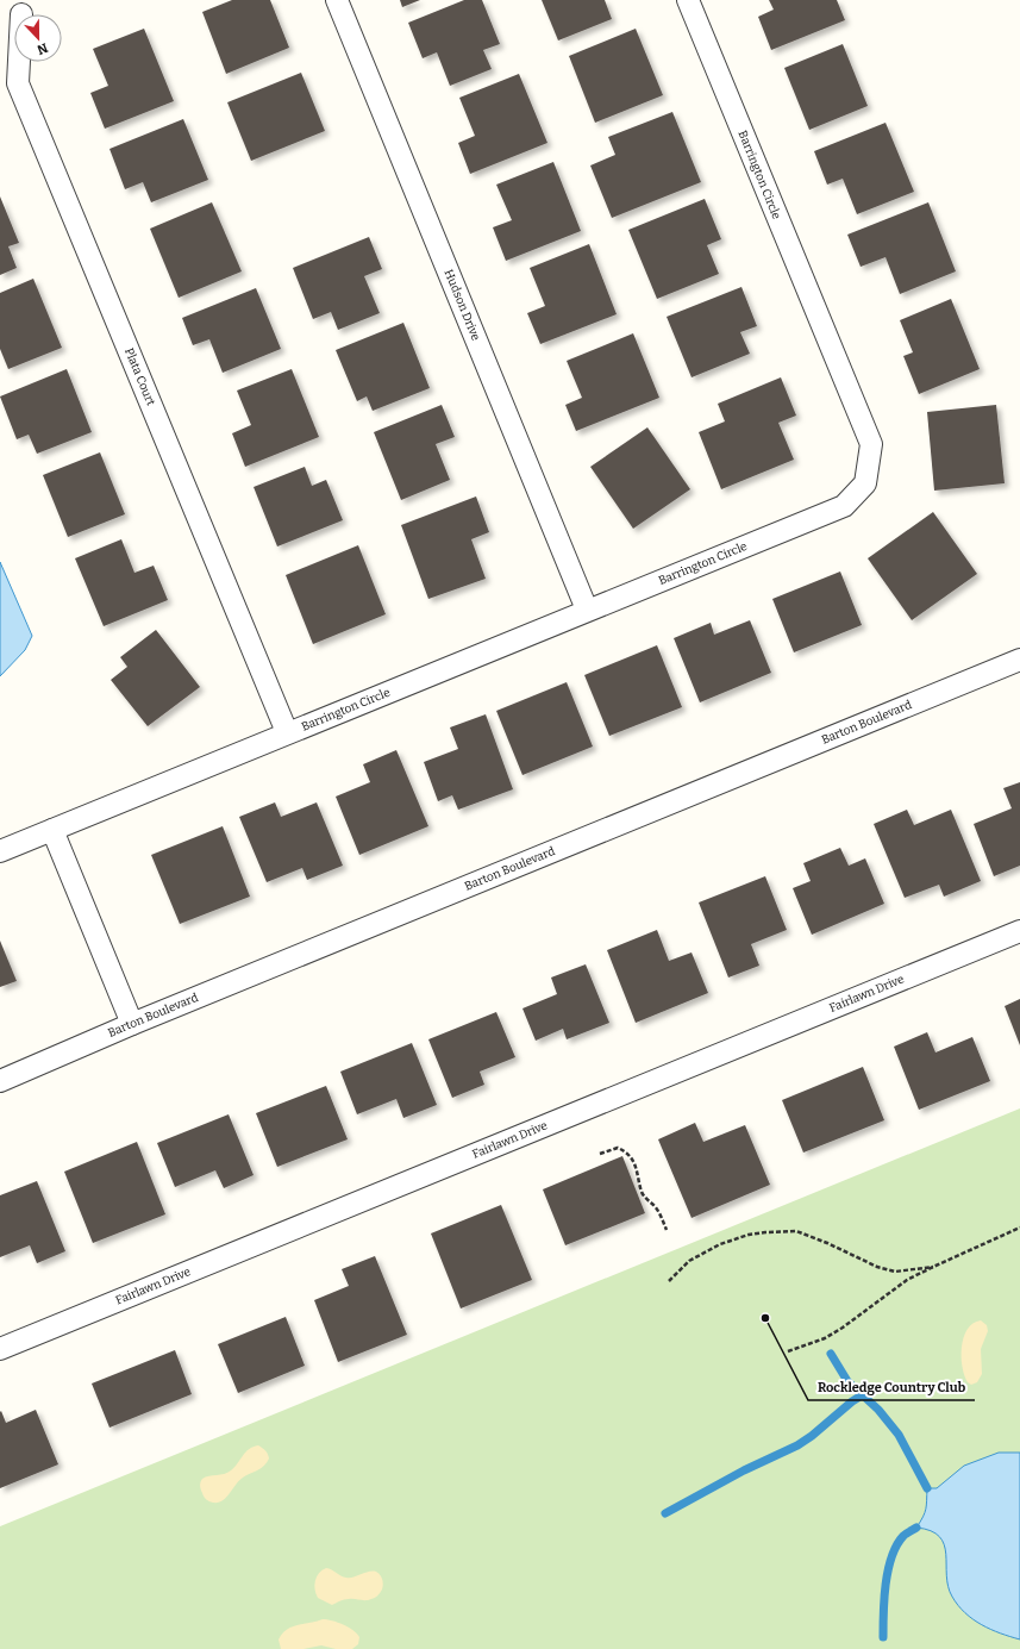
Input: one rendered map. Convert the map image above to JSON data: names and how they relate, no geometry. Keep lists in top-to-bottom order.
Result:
{
  "streets": {
    "street": [
      "Barrington Circle",
      "Hudson Drive",
      "Plata Court",
      "Barton Boulevard",
      "Fairlawn Drive"
    ]
  },
  "crossings": [
    ["Barrington Circle", "Hudson Drive"],
    ["Barrington Circle", "Plata Court"]
  ],
  "places": ["Rockledge Country Club"],
  "north": "bottom"
}
